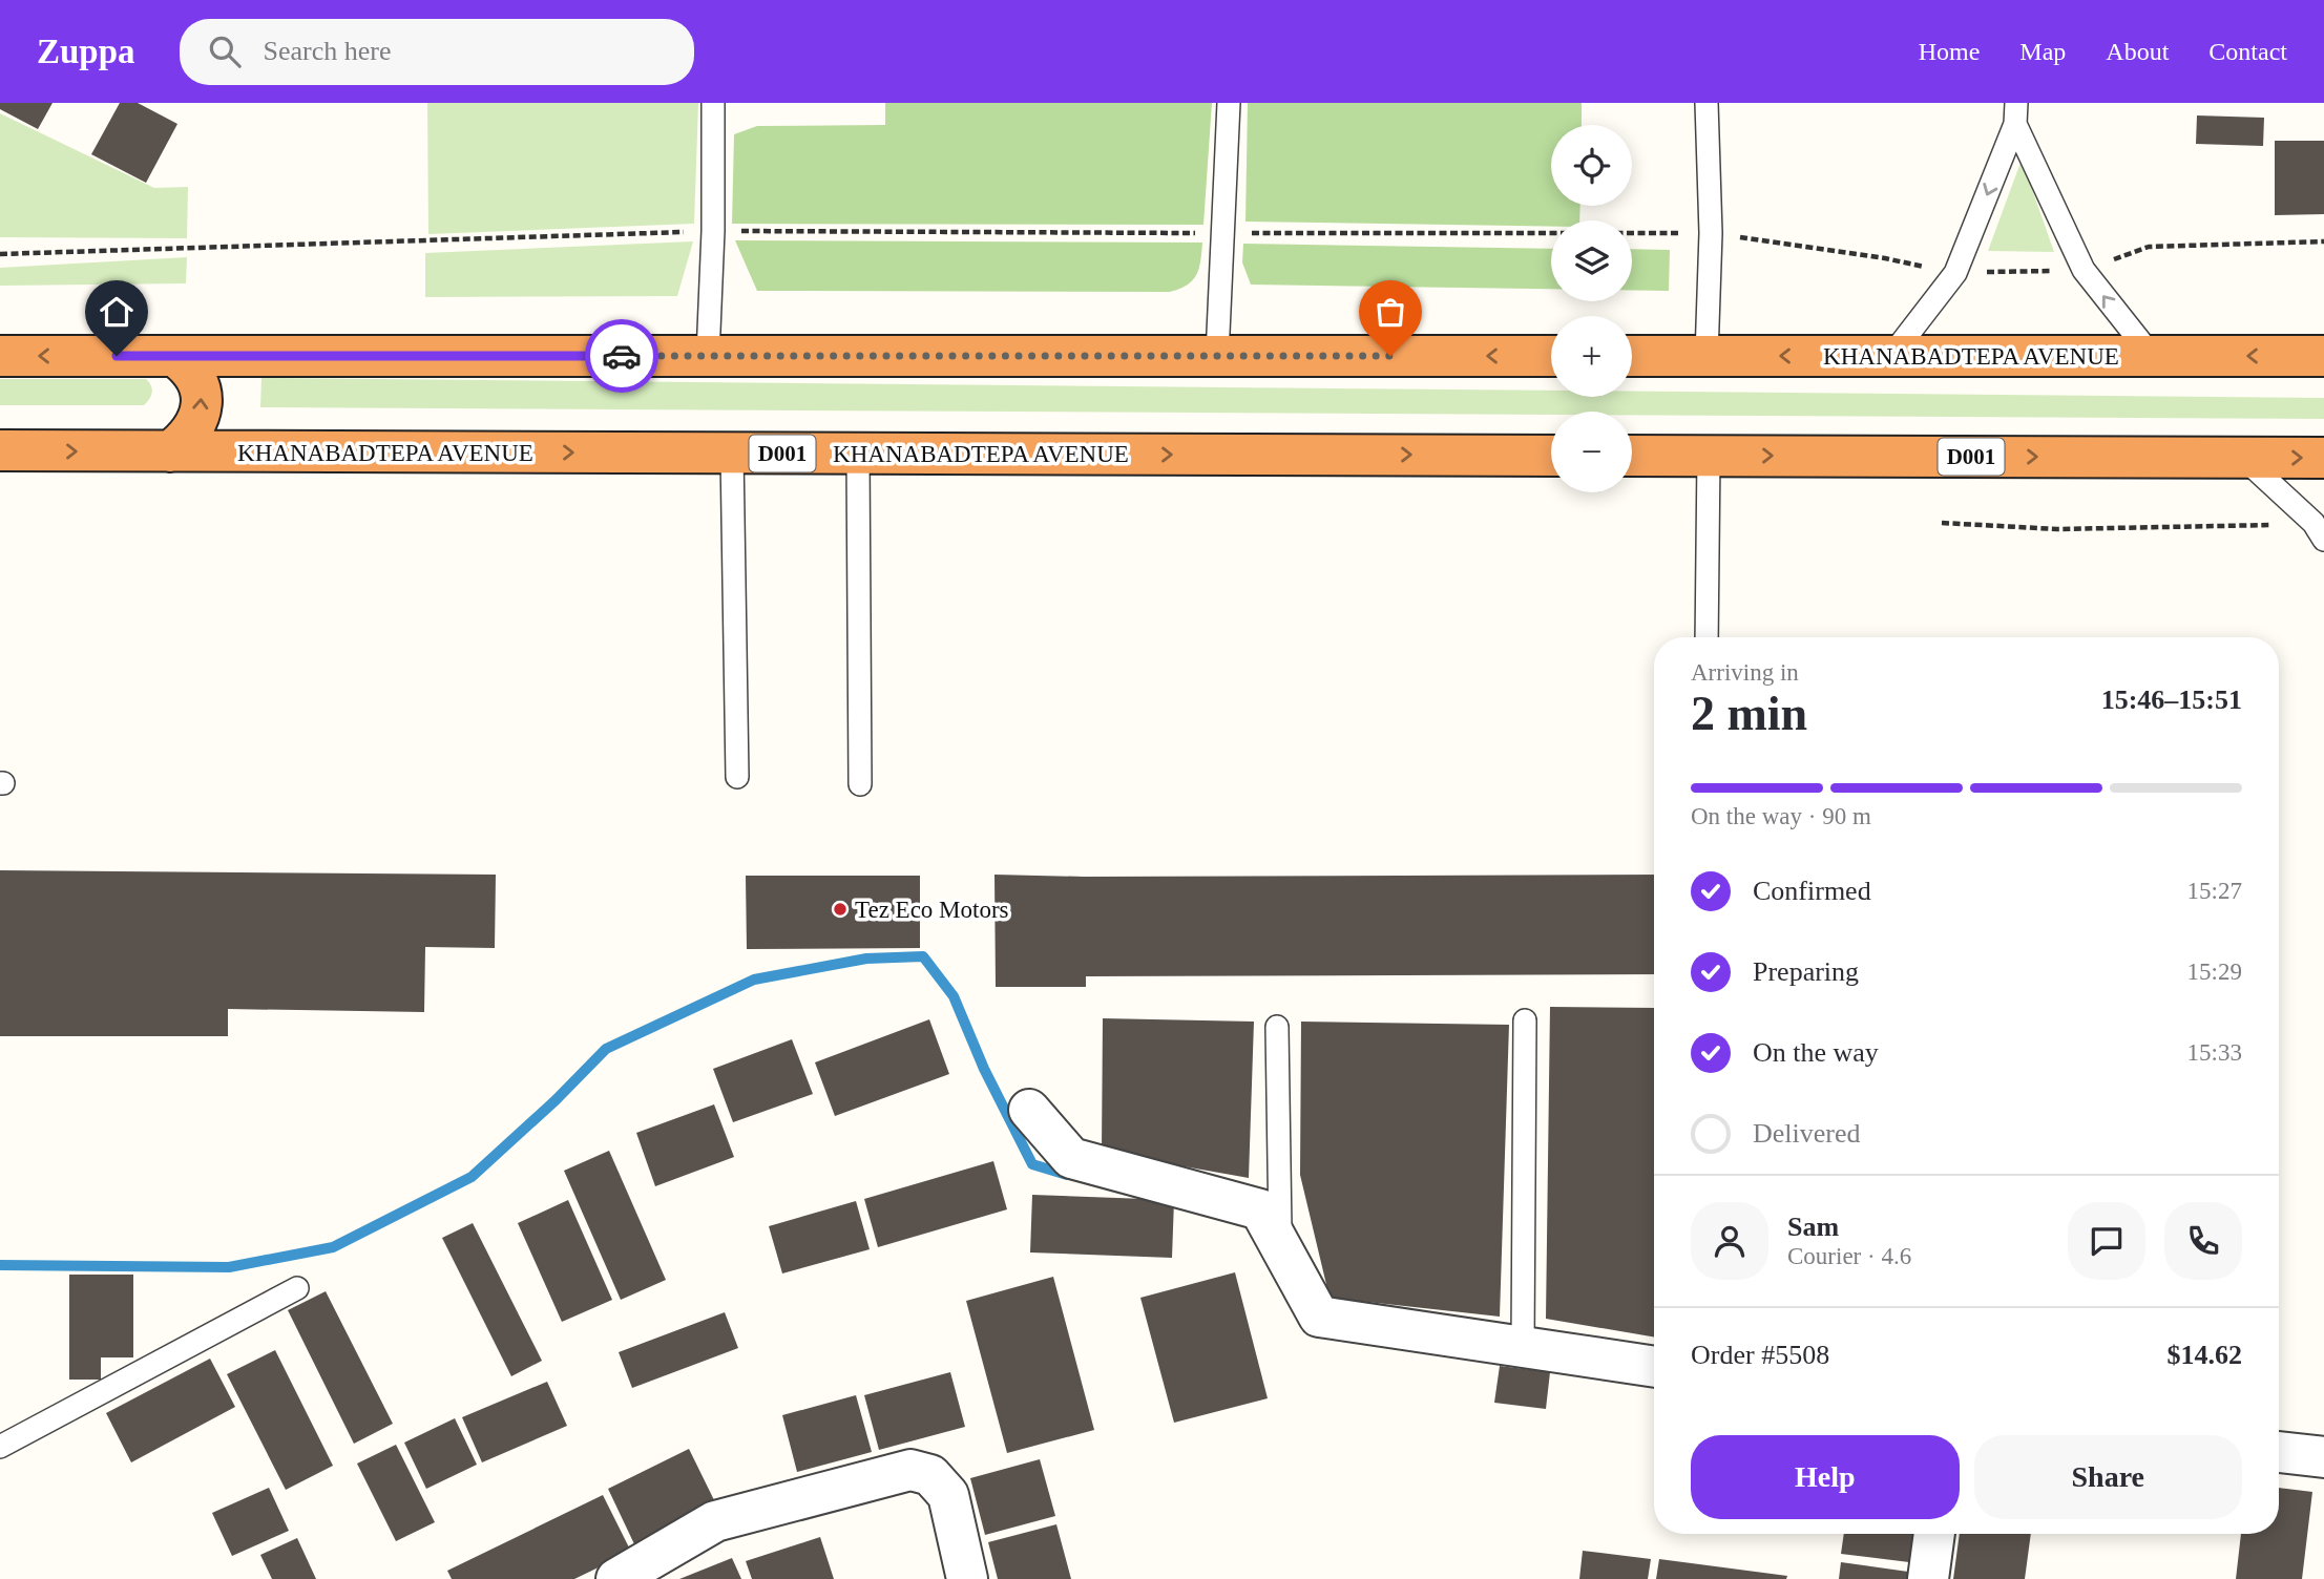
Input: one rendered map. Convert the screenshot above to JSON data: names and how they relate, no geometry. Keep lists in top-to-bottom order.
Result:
{
  "streets": {
    "highway": ["KHANABADTEPA AVENUE", "D001"]
  },
  "places": ["Tez Eco Motors"],
  "page": {
    "header": "Zuppa",
    "search": "Search here",
    "nav": [
      "Home",
      "Map",
      "About",
      "Contact"
    ],
    "map_buttons": ["+", "−"],
    "heading": ["2 min", "Arriving in", "15:46–15:51"],
    "panel": [
      "Sam",
      "Courier · 4.6",
      "Order #5508",
      "$14.62"
    ],
    "bar": "On the way · 90 m",
    "list": [
      ["Confirmed", "15:27"],
      ["Preparing", "15:29"],
      ["On the way", "15:33"],
      "Delivered"
    ],
    "buttons": ["Help", "Share"]
  }
}
